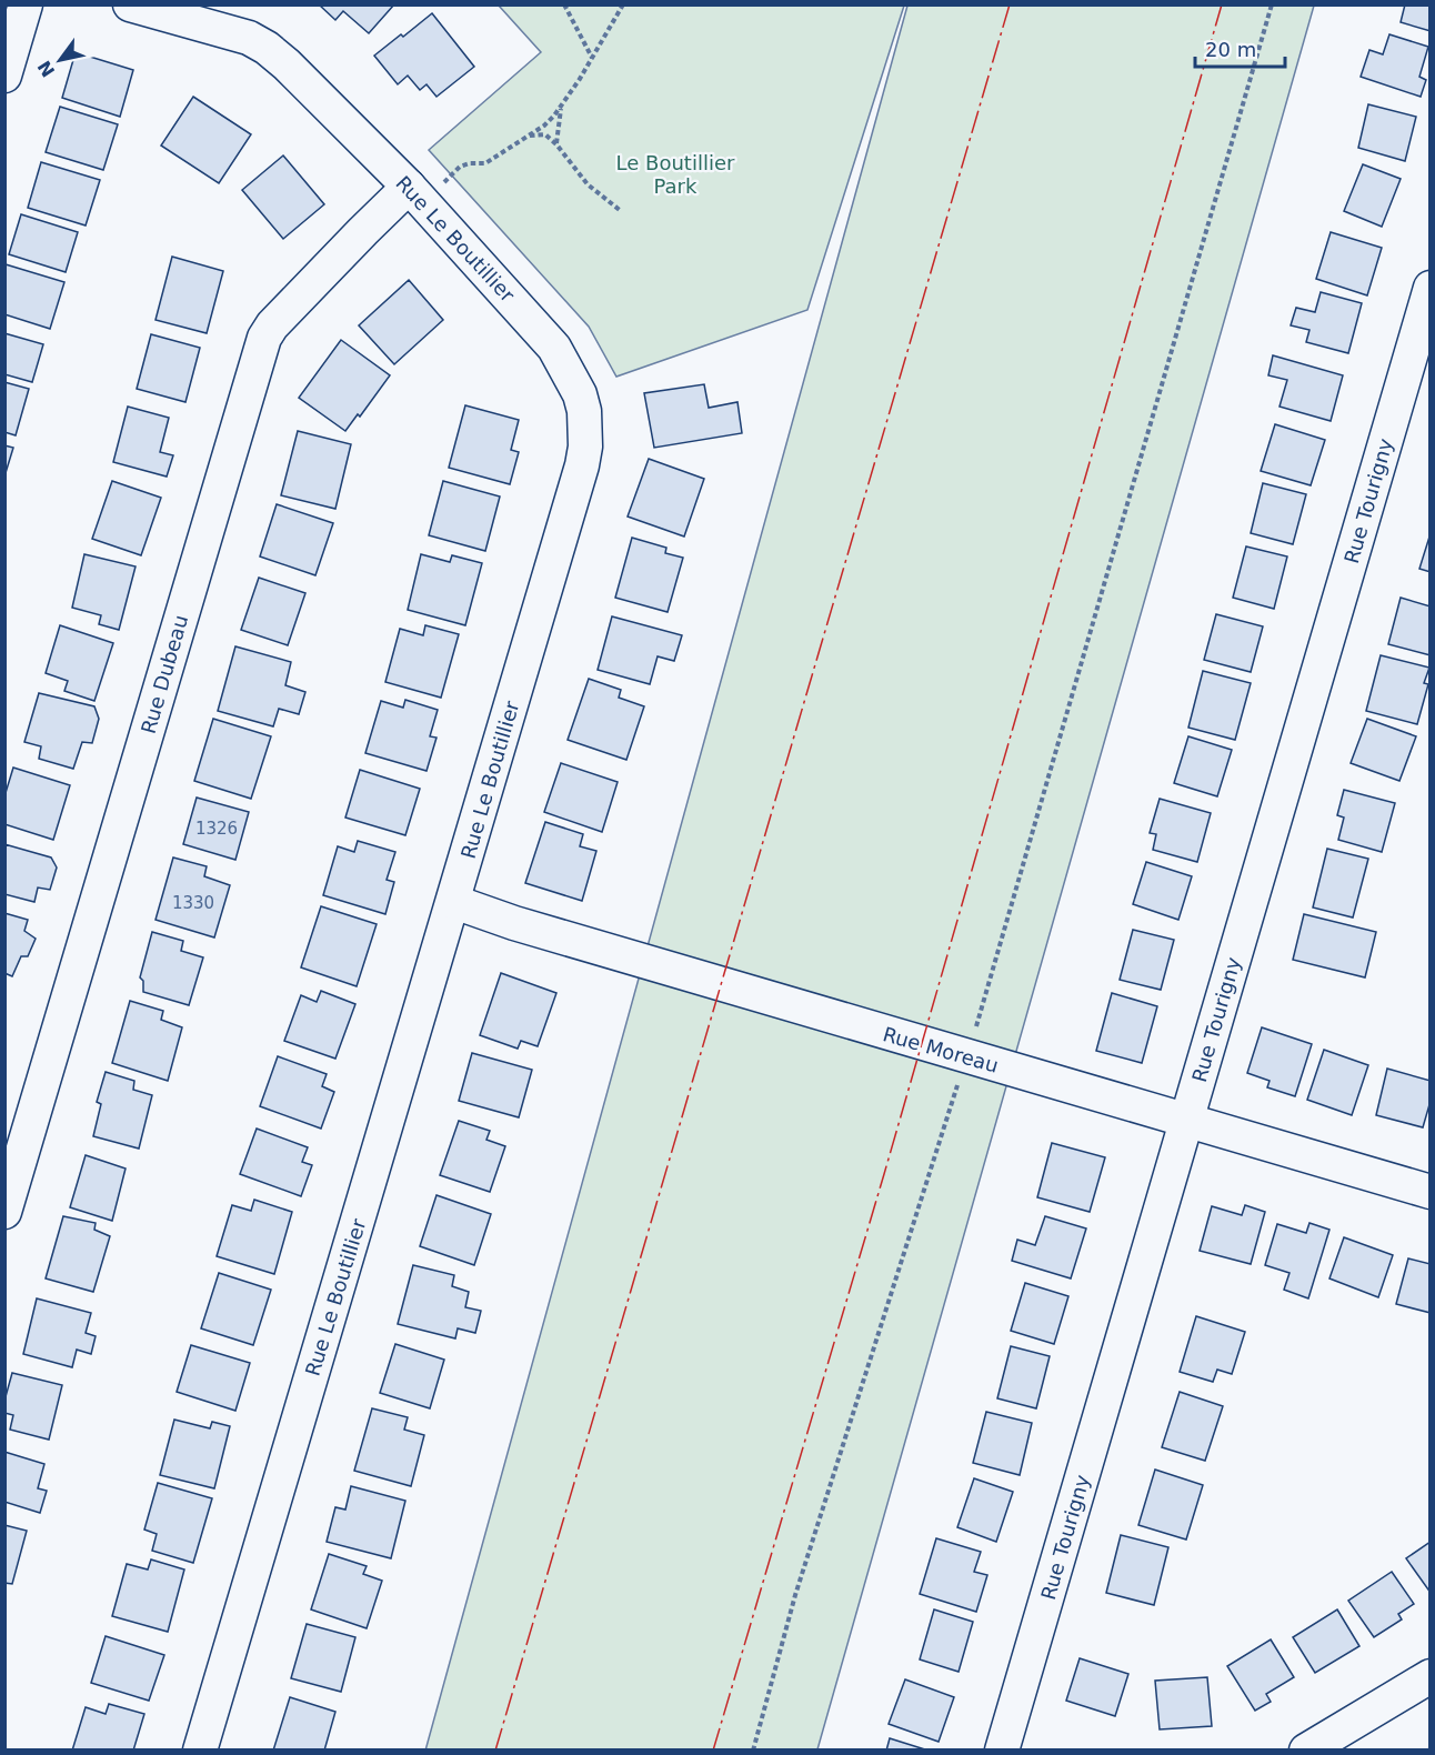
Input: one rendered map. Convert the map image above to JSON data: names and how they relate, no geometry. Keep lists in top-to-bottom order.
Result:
{
  "streets": {
    "street": [
      "Rue Le Boutillier",
      "Rue Tourigny",
      "Rue Dubeau",
      "Rue Moreau"
    ]
  },
  "crossings": [
    ["Rue Le Boutillier", "Rue Dubeau"],
    ["Rue Le Boutillier", "Rue Moreau"],
    ["Rue Tourigny", "Rue Moreau"]
  ],
  "parks": ["Le Boutillier Park"],
  "house_numbers": ["1326", "1330"],
  "scale_bar": "20 m",
  "north": "bottom left"
}
